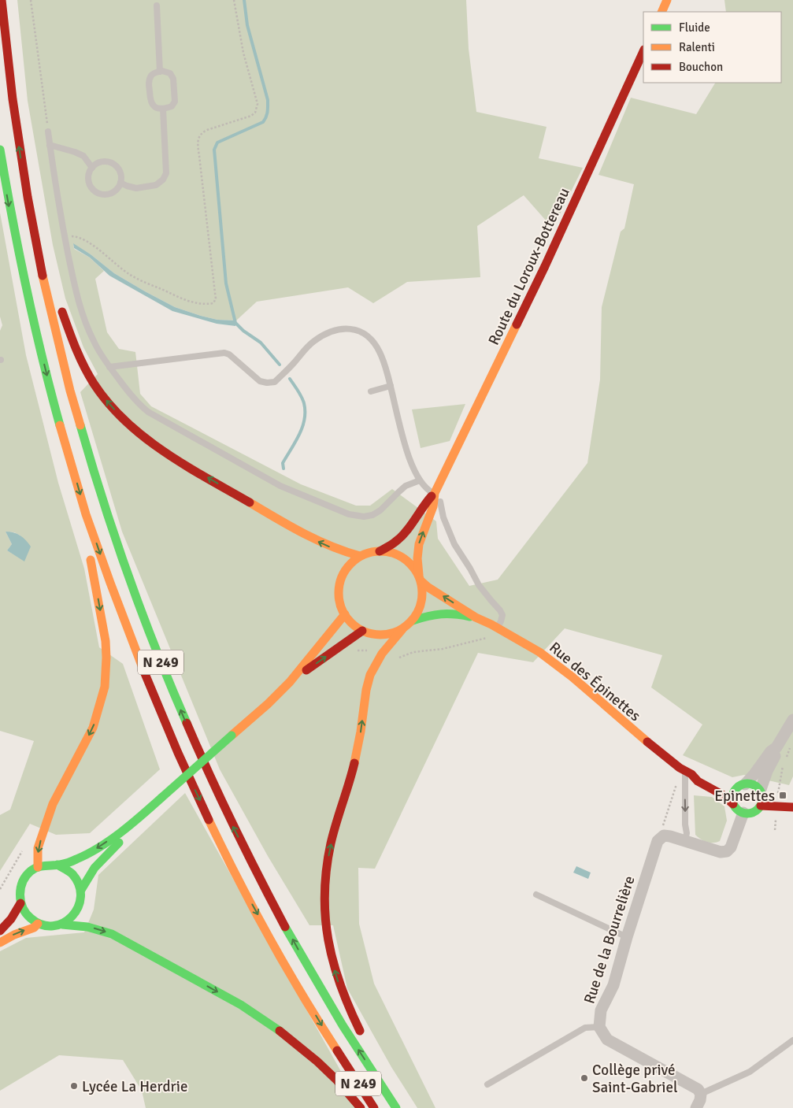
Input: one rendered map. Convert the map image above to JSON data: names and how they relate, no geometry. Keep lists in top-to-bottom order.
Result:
{
  "streets": {
    "main road": ["Route du Loroux-Bottereau", "N 249", "Rue des Épinettes"],
    "street": ["Rue de la Bourrelière"]
  },
  "crossings": [
    ["Route du Loroux-Bottereau", "Rue des Épinettes"]
  ],
  "places": {
    "transit": ["Epinettes"],
    "other": ["Collège privé Saint-Gabriel", "Lycée La Herdrie"]
  },
  "legend": ["Fluide", "Ralenti", "Bouchon"]
}
